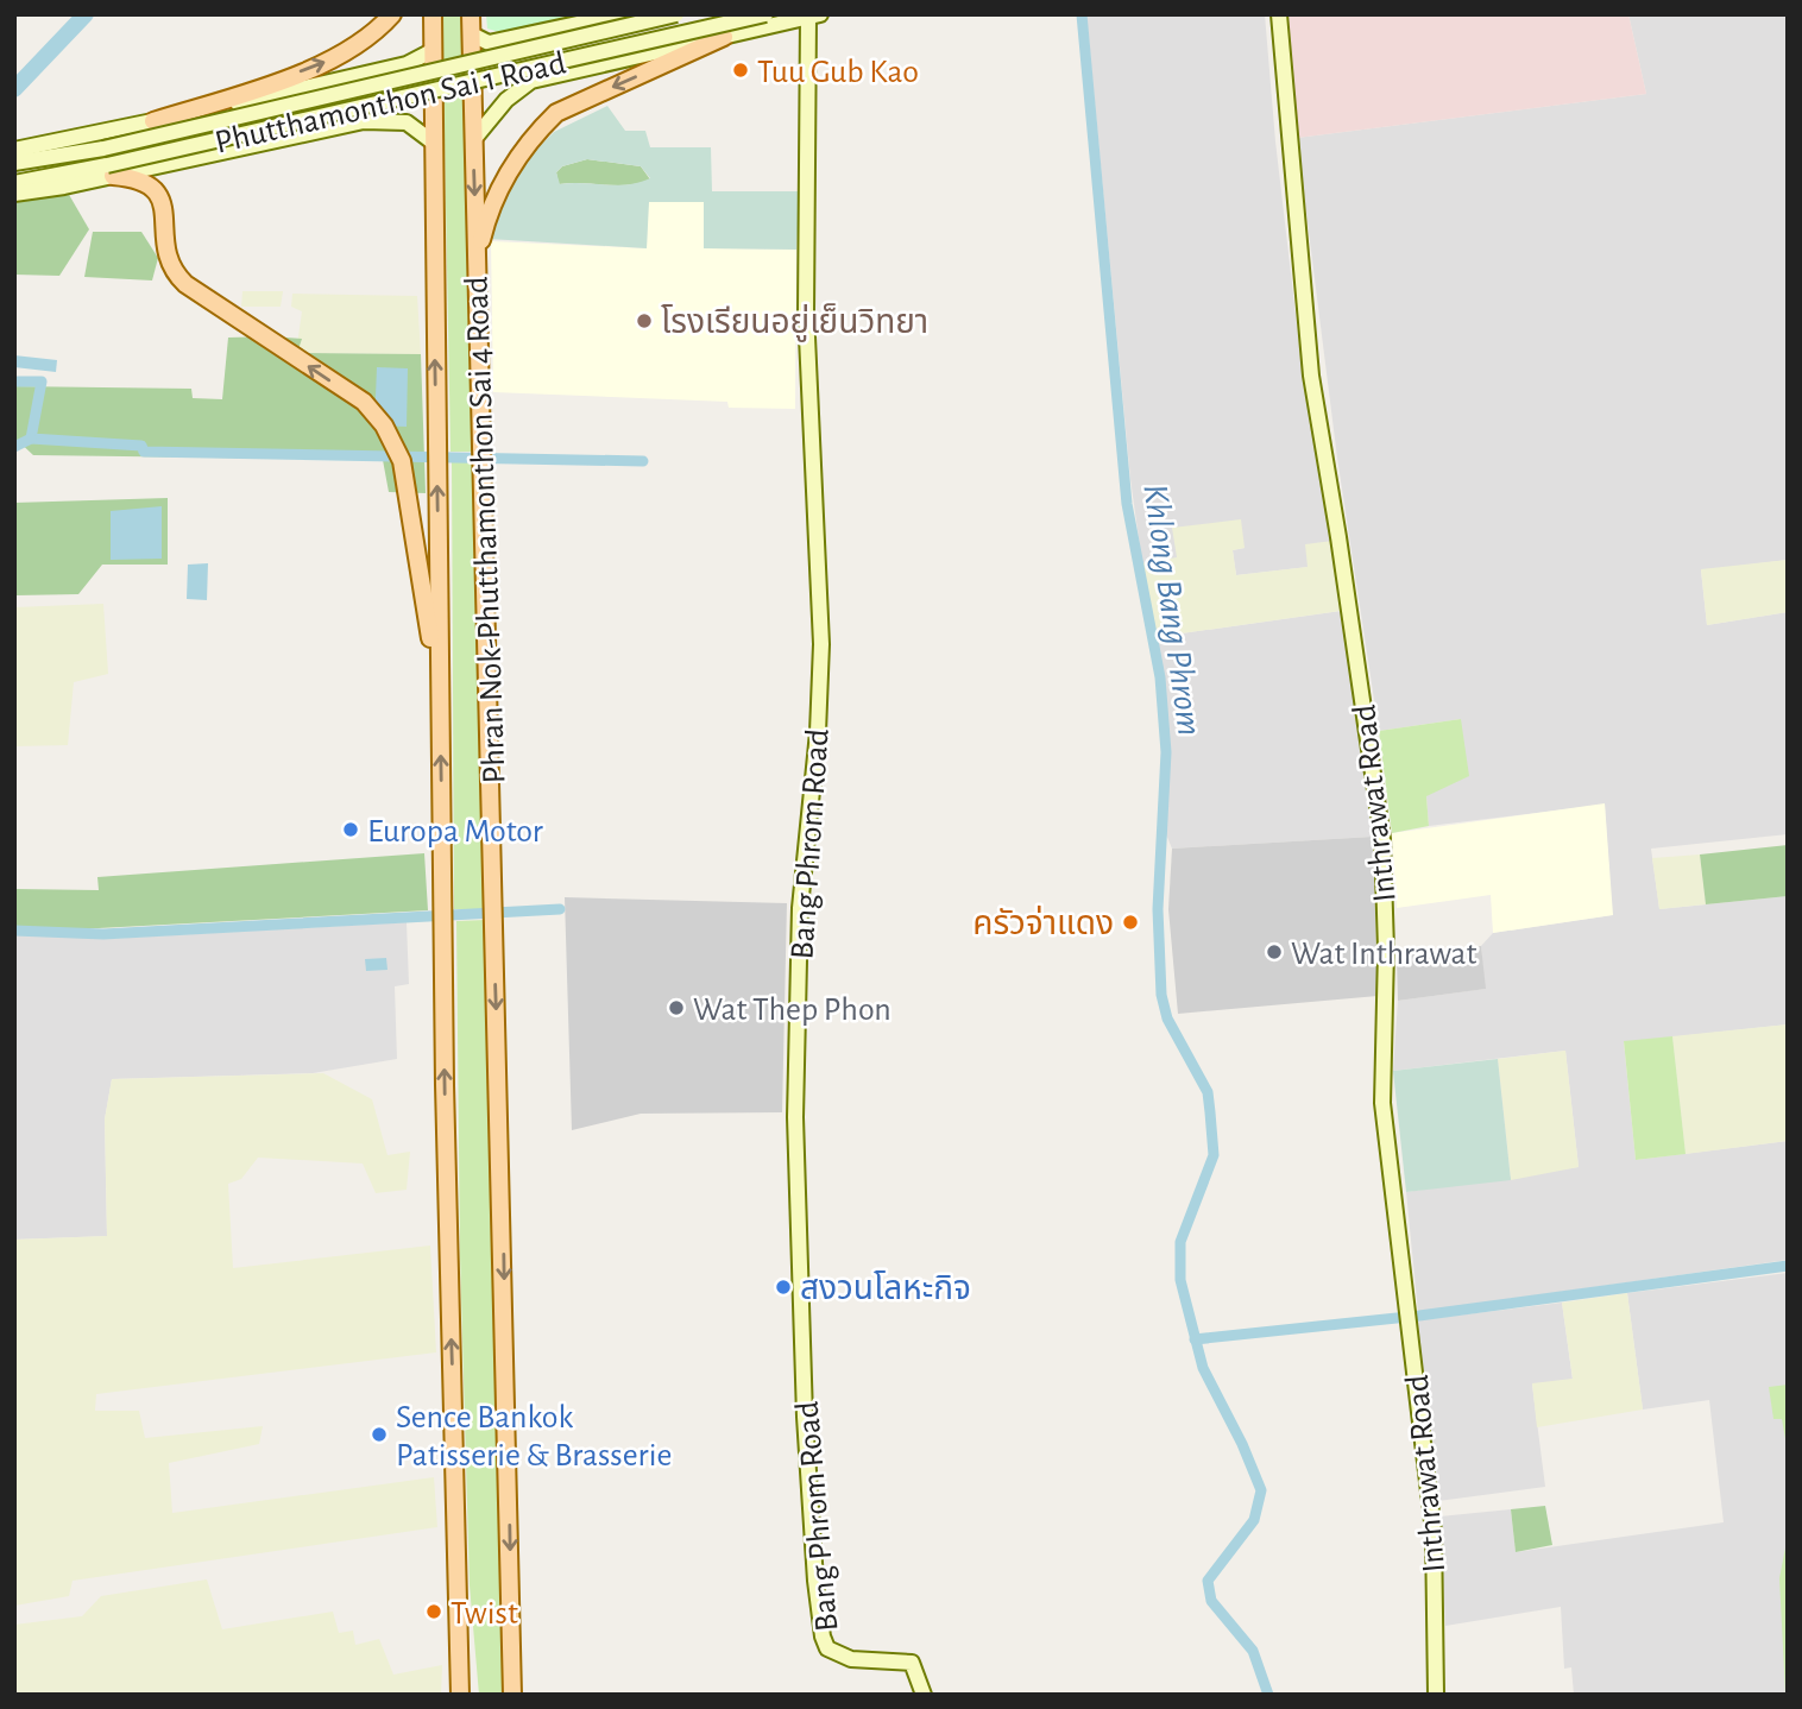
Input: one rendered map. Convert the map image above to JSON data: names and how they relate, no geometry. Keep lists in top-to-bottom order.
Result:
{
  "streets": {
    "main road": ["Phran Nok-Phutthamonthon Sai 4 Road"],
    "street": ["Phutthamonthon Sai 1 Road", "Inthrawat Road", "Bang Phrom Road"]
  },
  "water": ["Khlong Bang Phrom"],
  "places": [
    "Tuu Gub Kao",
    "โรงเรียนอยู่เย็นวิทยา",
    "Europa Motor",
    "ครัวจ่าแดง",
    "Wat Inthrawat",
    "Wat Thep Phon",
    "สงวนโลหะกิจ",
    "Sence Bankok Patisserie & Brasserie",
    "Twist"
  ]
}
